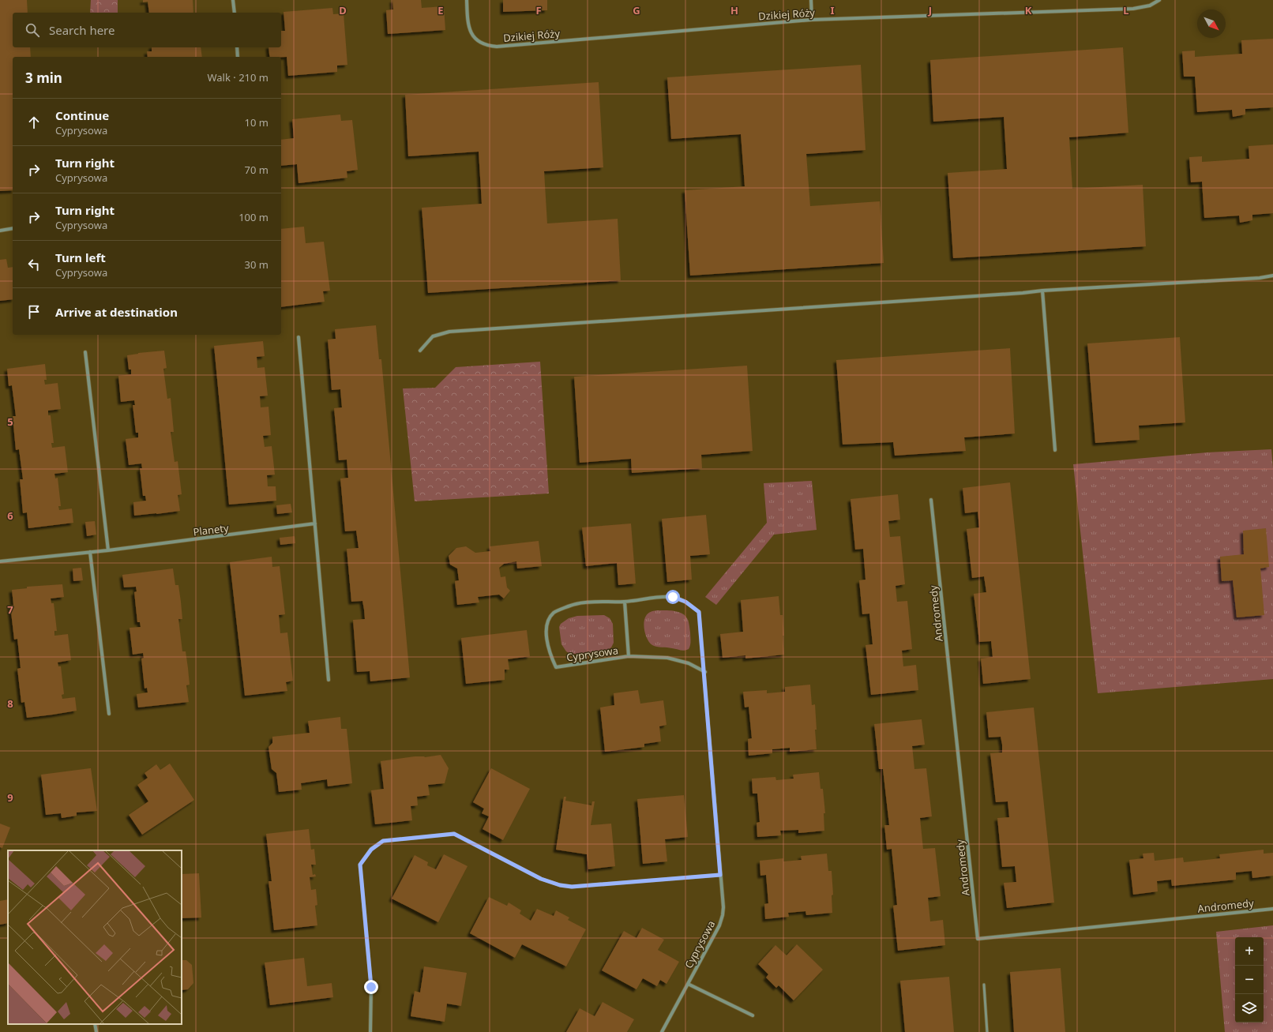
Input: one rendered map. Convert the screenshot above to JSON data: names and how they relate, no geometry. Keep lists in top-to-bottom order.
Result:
{
  "streets": {
    "street": [
      "Dzikiej Róży",
      "Planety",
      "Andromedy",
      "Cyprysowa"
    ]
  },
  "north": "bottom right",
  "page": {
    "search": "Search here",
    "heading": ["3 min", "Walk · 210 m"],
    "list": [
      ["Continue", "Cyprysowa", "10 m"],
      ["Turn right", "Cyprysowa", "70 m"],
      ["Turn right", "Cyprysowa", "100 m"],
      ["Turn left", "Cyprysowa", "30 m"],
      "Arrive at destination"
    ],
    "map_buttons": ["+", "−"]
  },
  "grid": {
    "columns": [
      "D",
      "E",
      "F",
      "G",
      "H",
      "I",
      "J",
      "K",
      "L"
    ],
    "rows": [
      "5",
      "6",
      "7",
      "8",
      "9"
    ]
  }
}
